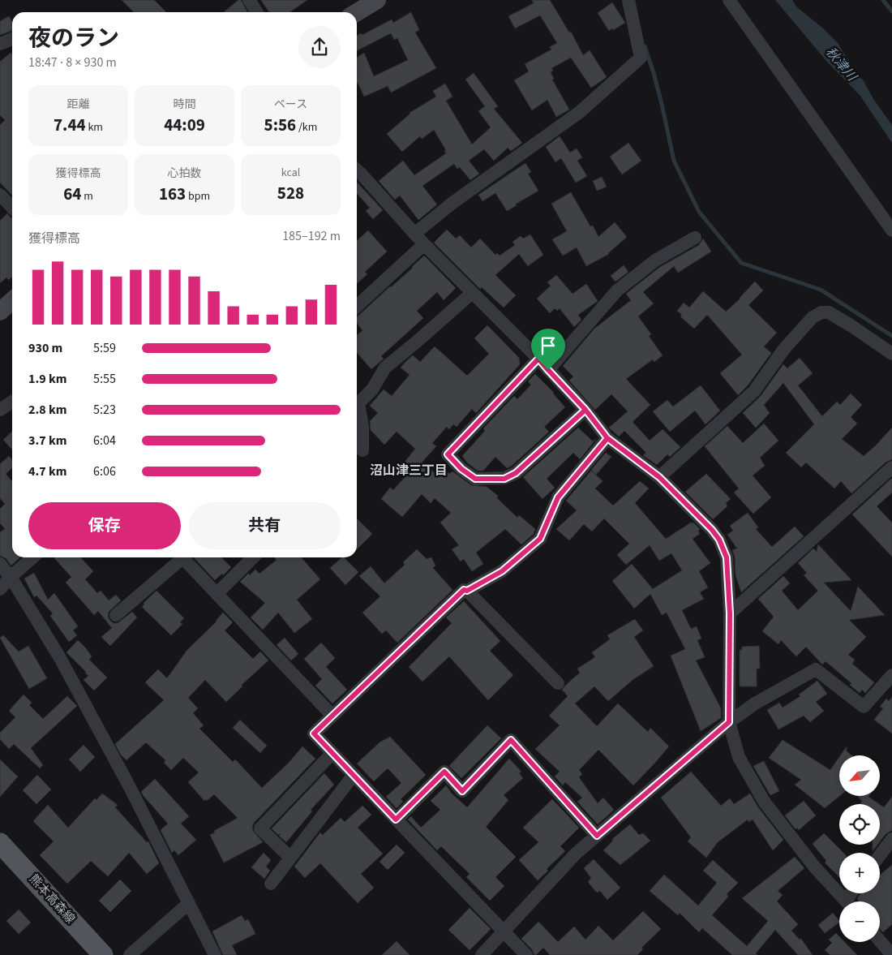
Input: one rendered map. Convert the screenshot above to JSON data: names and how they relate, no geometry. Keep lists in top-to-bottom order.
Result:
{
  "streets": {
    "main road": ["熊本高森線"]
  },
  "districts": ["沼山津三丁目"],
  "water": ["秋津川"],
  "north": "bottom left",
  "page": {
    "heading": ["夜のラン", "18:47 · 8 × 930 m"],
    "stats": [
      ["距離", "7.44 km"],
      ["時間", "44:09"],
      ["ペース", "5:56 /km"],
      ["獲得標高", "64 m"],
      ["心拍数", "163 bpm"],
      ["kcal", "528"]
    ],
    "chart": ["獲得標高", "185–192 m"],
    "list": [
      {
        "name": "930 m",
        "note": "5:59"
      },
      {
        "name": "1.9 km",
        "note": "5:55"
      },
      {
        "name": "2.8 km",
        "note": "5:23"
      },
      {
        "name": "3.7 km",
        "note": "6:04"
      },
      {
        "name": "4.7 km",
        "note": "6:06"
      }
    ],
    "buttons": ["保存", "共有"],
    "map_buttons": ["+", "−"]
  }
}
